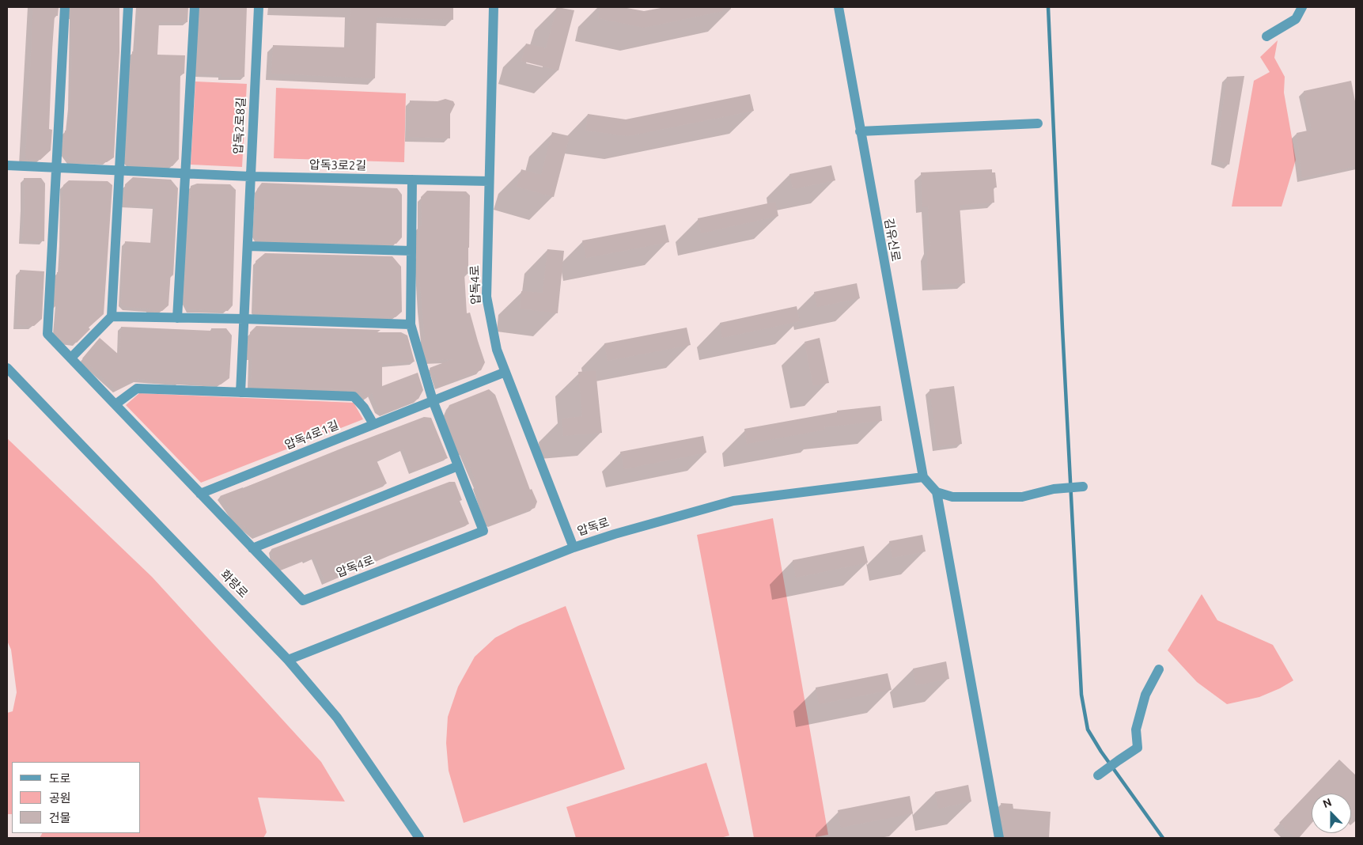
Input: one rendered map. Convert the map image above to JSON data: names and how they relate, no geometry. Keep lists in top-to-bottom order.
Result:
{
  "streets": {
    "street": [
      "압독2로8길",
      "압독3로2길",
      "김유신로",
      "압독4로",
      "압독4로1길",
      "압독로",
      "화랑로"
    ]
  },
  "crossings": [
    ["압독2로8길", "압독3로2길"],
    ["압독3로2길", "압독4로"],
    ["김유신로", "압독로"],
    ["압독4로", "압독4로1길"],
    ["압독4로", "압독로"],
    ["압독로", "화랑로"]
  ],
  "legend": ["도로", "공원", "건물"],
  "north": "top"
}
